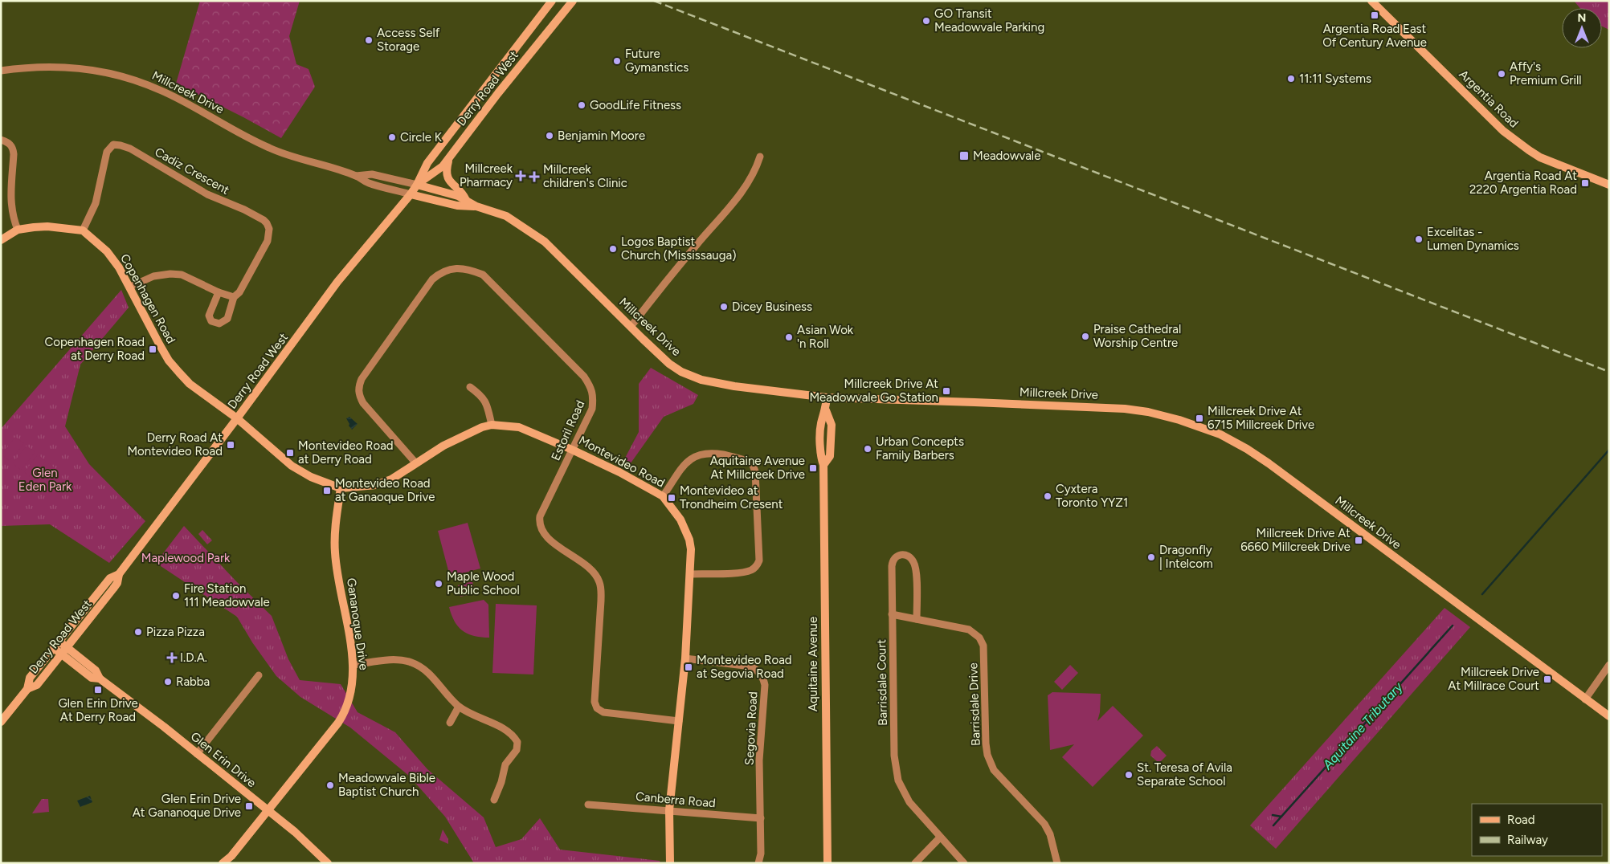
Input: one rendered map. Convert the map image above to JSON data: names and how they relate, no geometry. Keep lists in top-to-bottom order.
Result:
{
  "streets": {
    "street": [
      "Derry Road West",
      "Millcreek Drive",
      "Argentia Road",
      "Cadiz Crescent",
      "Copenhagen Road",
      "Estoril Road",
      "Montevideo Road",
      "Gananoque Drive",
      "Aquitaine Avenue",
      "Barrisdale Court",
      "Barrisdale Drive",
      "Segovia Road",
      "Glen Erin Drive",
      "Canberra Road"
    ]
  },
  "crossings": [
    ["Derry Road West", "Millcreek Drive"],
    ["Derry Road West", "Copenhagen Road"],
    ["Derry Road West", "Montevideo Road"],
    ["Derry Road West", "Glen Erin Drive"],
    ["Millcreek Drive", "Aquitaine Avenue"],
    ["Cadiz Crescent", "Copenhagen Road"],
    ["Copenhagen Road", "Montevideo Road"],
    ["Estoril Road", "Montevideo Road"],
    ["Montevideo Road", "Gananoque Drive"],
    ["Montevideo Road", "Segovia Road"],
    ["Montevideo Road", "Canberra Road"],
    ["Gananoque Drive", "Glen Erin Drive"],
    ["Barrisdale Court", "Barrisdale Drive"],
    ["Segovia Road", "Canberra Road"]
  ],
  "water": ["Aquitaine Tributary"],
  "parks": ["Glen Eden Park", "Maplewood Park"],
  "places": {
    "transit": [
      "Argentia Road East Of Century Avenue",
      "Meadowvale",
      "Argentia Road At 2220 Argentia Road",
      "Copenhagen Road at Derry Road",
      "Millcreek Drive At Meadowvale Go Station",
      "Millcreek Drive At 6715 Millcreek Drive",
      "Derry Road At Montevideo Road",
      "Montevideo Road at Derry Road",
      "Aquitaine Avenue At Millcreek Drive",
      "Montevideo Road at Ganaoque Drive",
      "Montevideo at Trondheim Cresent",
      "Millcreek Drive At 6660 Millcreek Drive",
      "Montevideo Road at Segovia Road",
      "Millcreek Drive At Millrace Court",
      "Glen Erin Drive At Derry Road",
      "Glen Erin Drive At Gananoque Drive"
    ],
    "other": [
      "GO Transit Meadowvale Parking",
      "Access Self Storage",
      "Future Gymanstics",
      "Affy's Premium Grill",
      "11:11 Systems",
      "GoodLife Fitness",
      "Benjamin Moore",
      "Circle K",
      "Excelitas - Lumen Dynamics",
      "Logos Baptist Church (Mississauga)",
      "Dicey Business",
      "Praise Cathedral Worship Centre",
      "Asian Wok 'n Roll",
      "Urban Concepts Family Barbers",
      "Cyxtera Toronto YYZ1",
      "Dragonfly | Intelcom",
      "Maple Wood Public School",
      "Fire Station 111 Meadowvale",
      "Pizza Pizza",
      "Rabba",
      "St. Teresa of Avila Separate School",
      "Meadowvale Bible Baptist Church"
    ],
    "health": ["Millcreek Pharmacy", "Millcreek children's Clinic", "I.D.A."]
  },
  "legend": ["Road", "Railway"],
  "north": "top"
}
